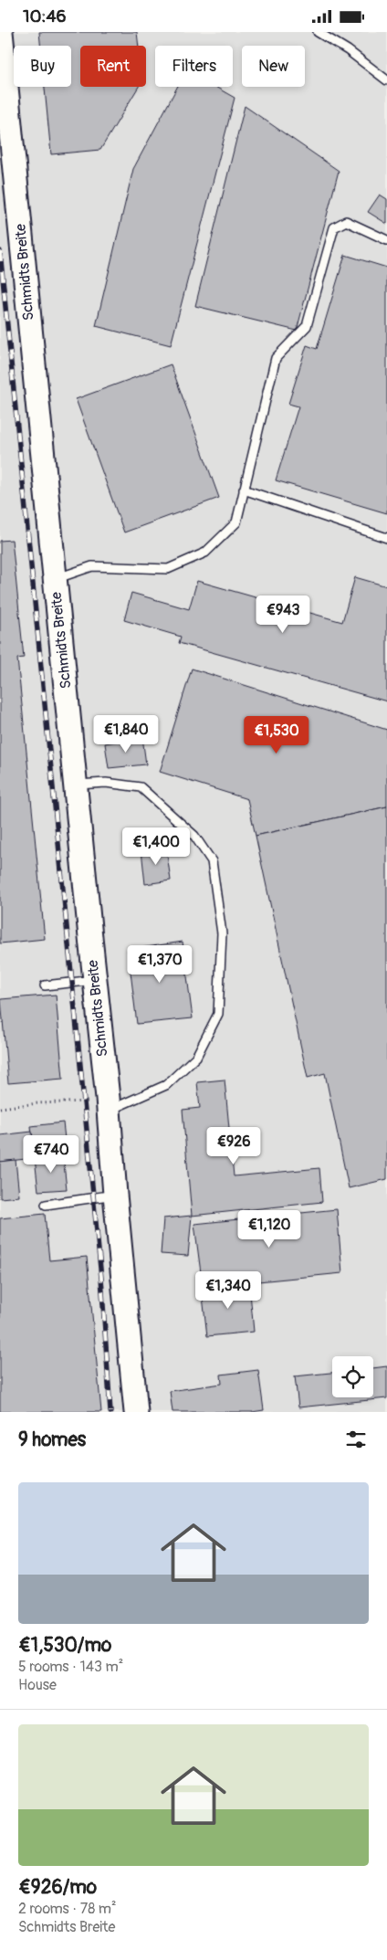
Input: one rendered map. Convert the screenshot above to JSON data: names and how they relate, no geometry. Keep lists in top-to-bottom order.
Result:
{
  "streets": {
    "main road": ["Schmidts Breite"]
  },
  "page": {
    "status": "10:46",
    "chip": [
      "Buy",
      "Rent",
      "Filters",
      "New"
    ],
    "price": [
      "€943",
      "€1,840",
      "€1,530",
      "€1,400",
      "€1,370",
      "€926",
      "€740",
      "€1,120",
      "€1,340"
    ],
    "heading": "9 homes",
    "list": [
      {
        "name": "€1,530/mo",
        "note": "5 rooms · 143 m² · House"
      },
      {
        "name": "€926/mo",
        "note": "2 rooms · 78 m² · Schmidts Breite"
      }
    ]
  }
}
